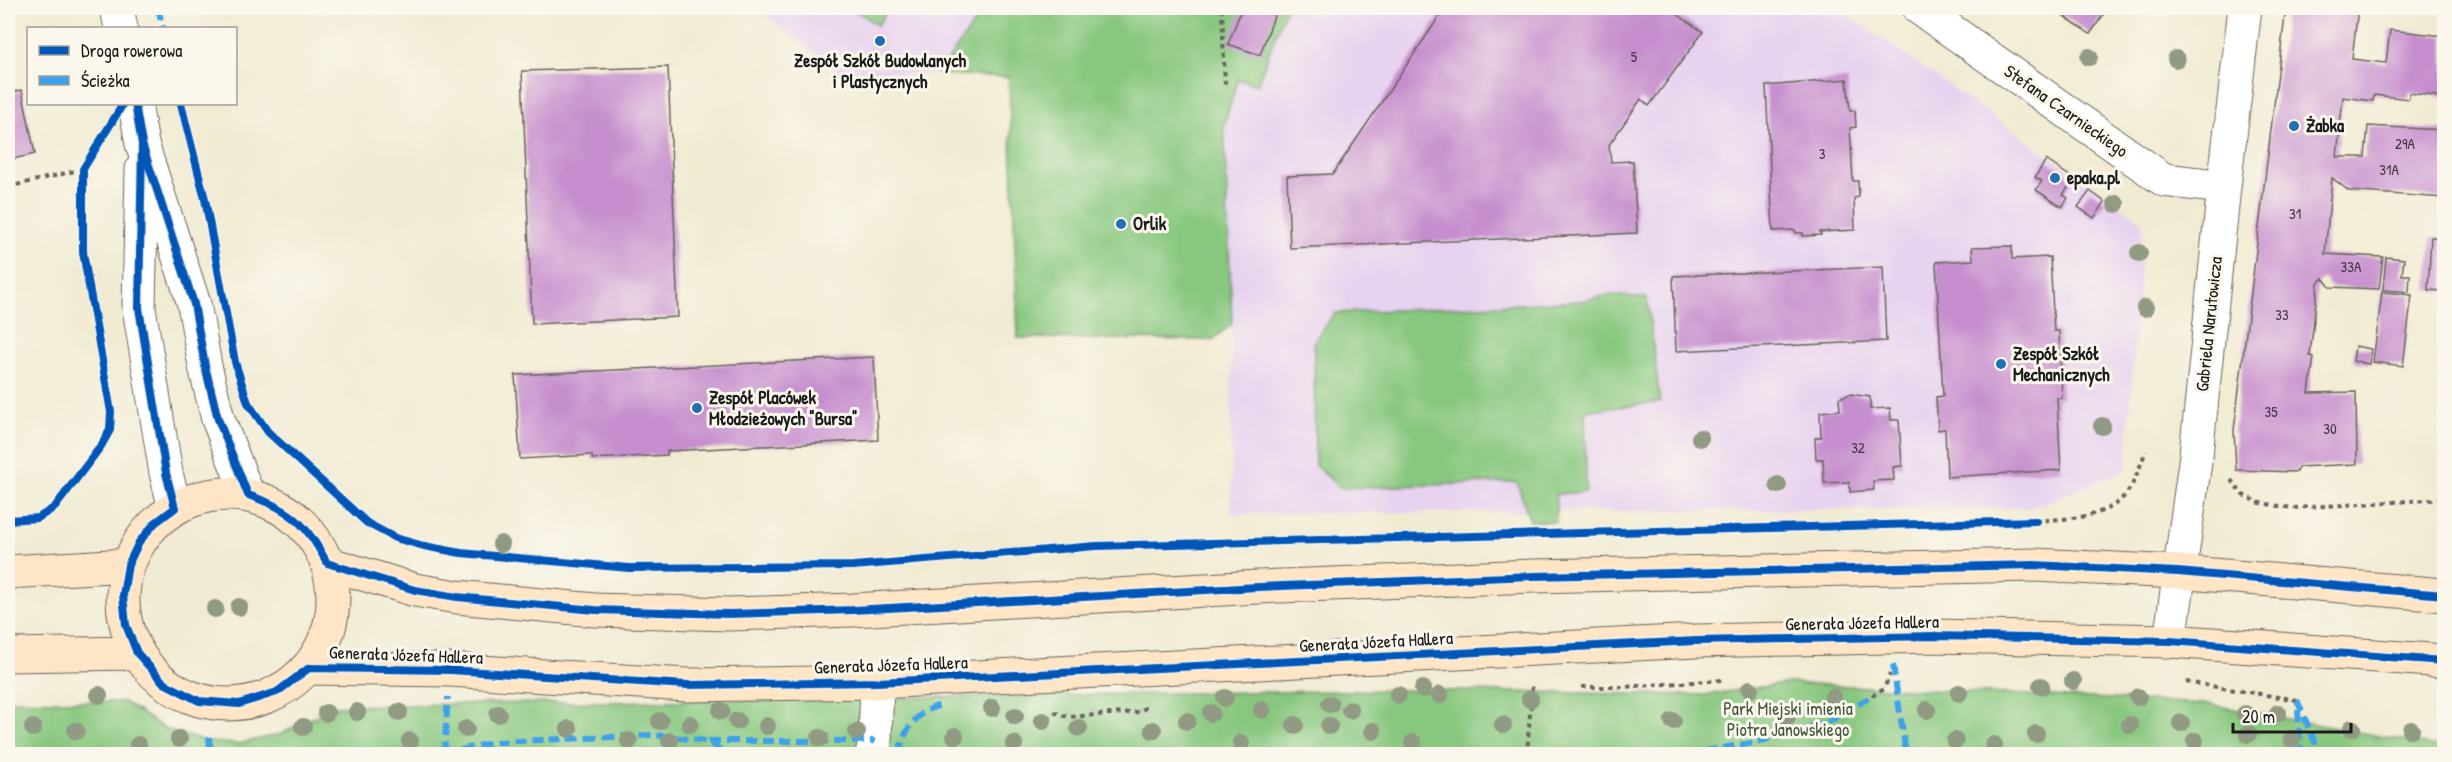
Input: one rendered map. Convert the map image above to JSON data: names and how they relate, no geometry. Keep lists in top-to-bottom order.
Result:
{
  "streets": {
    "main road": ["Generała Józefa Hallera"],
    "street": ["Stefana Czarnieckiego", "Gabriela Narutowicza"]
  },
  "crossings": [
    ["Stefana Czarnieckiego", "Gabriela Narutowicza"],
    ["Gabriela Narutowicza", "Generała Józefa Hallera"]
  ],
  "parks": ["Park Miejski imienia Piotra Janowskiego"],
  "places": [
    "Zespół Szkół Budowlanych i Plastycznych",
    "Żabka",
    "epaka.pl",
    "Orlik",
    "Zespół Szkół Mechanicznych",
    "Zespół Placówek Młodzieżowych \"Bursa\""
  ],
  "house_numbers": [
    "5",
    "29A",
    "3",
    "31A",
    "31",
    "33A",
    "33",
    "35",
    "30",
    "32"
  ],
  "legend": ["Droga rowerowa", "Ścieżka"],
  "scale_bar": "20 m"
}
